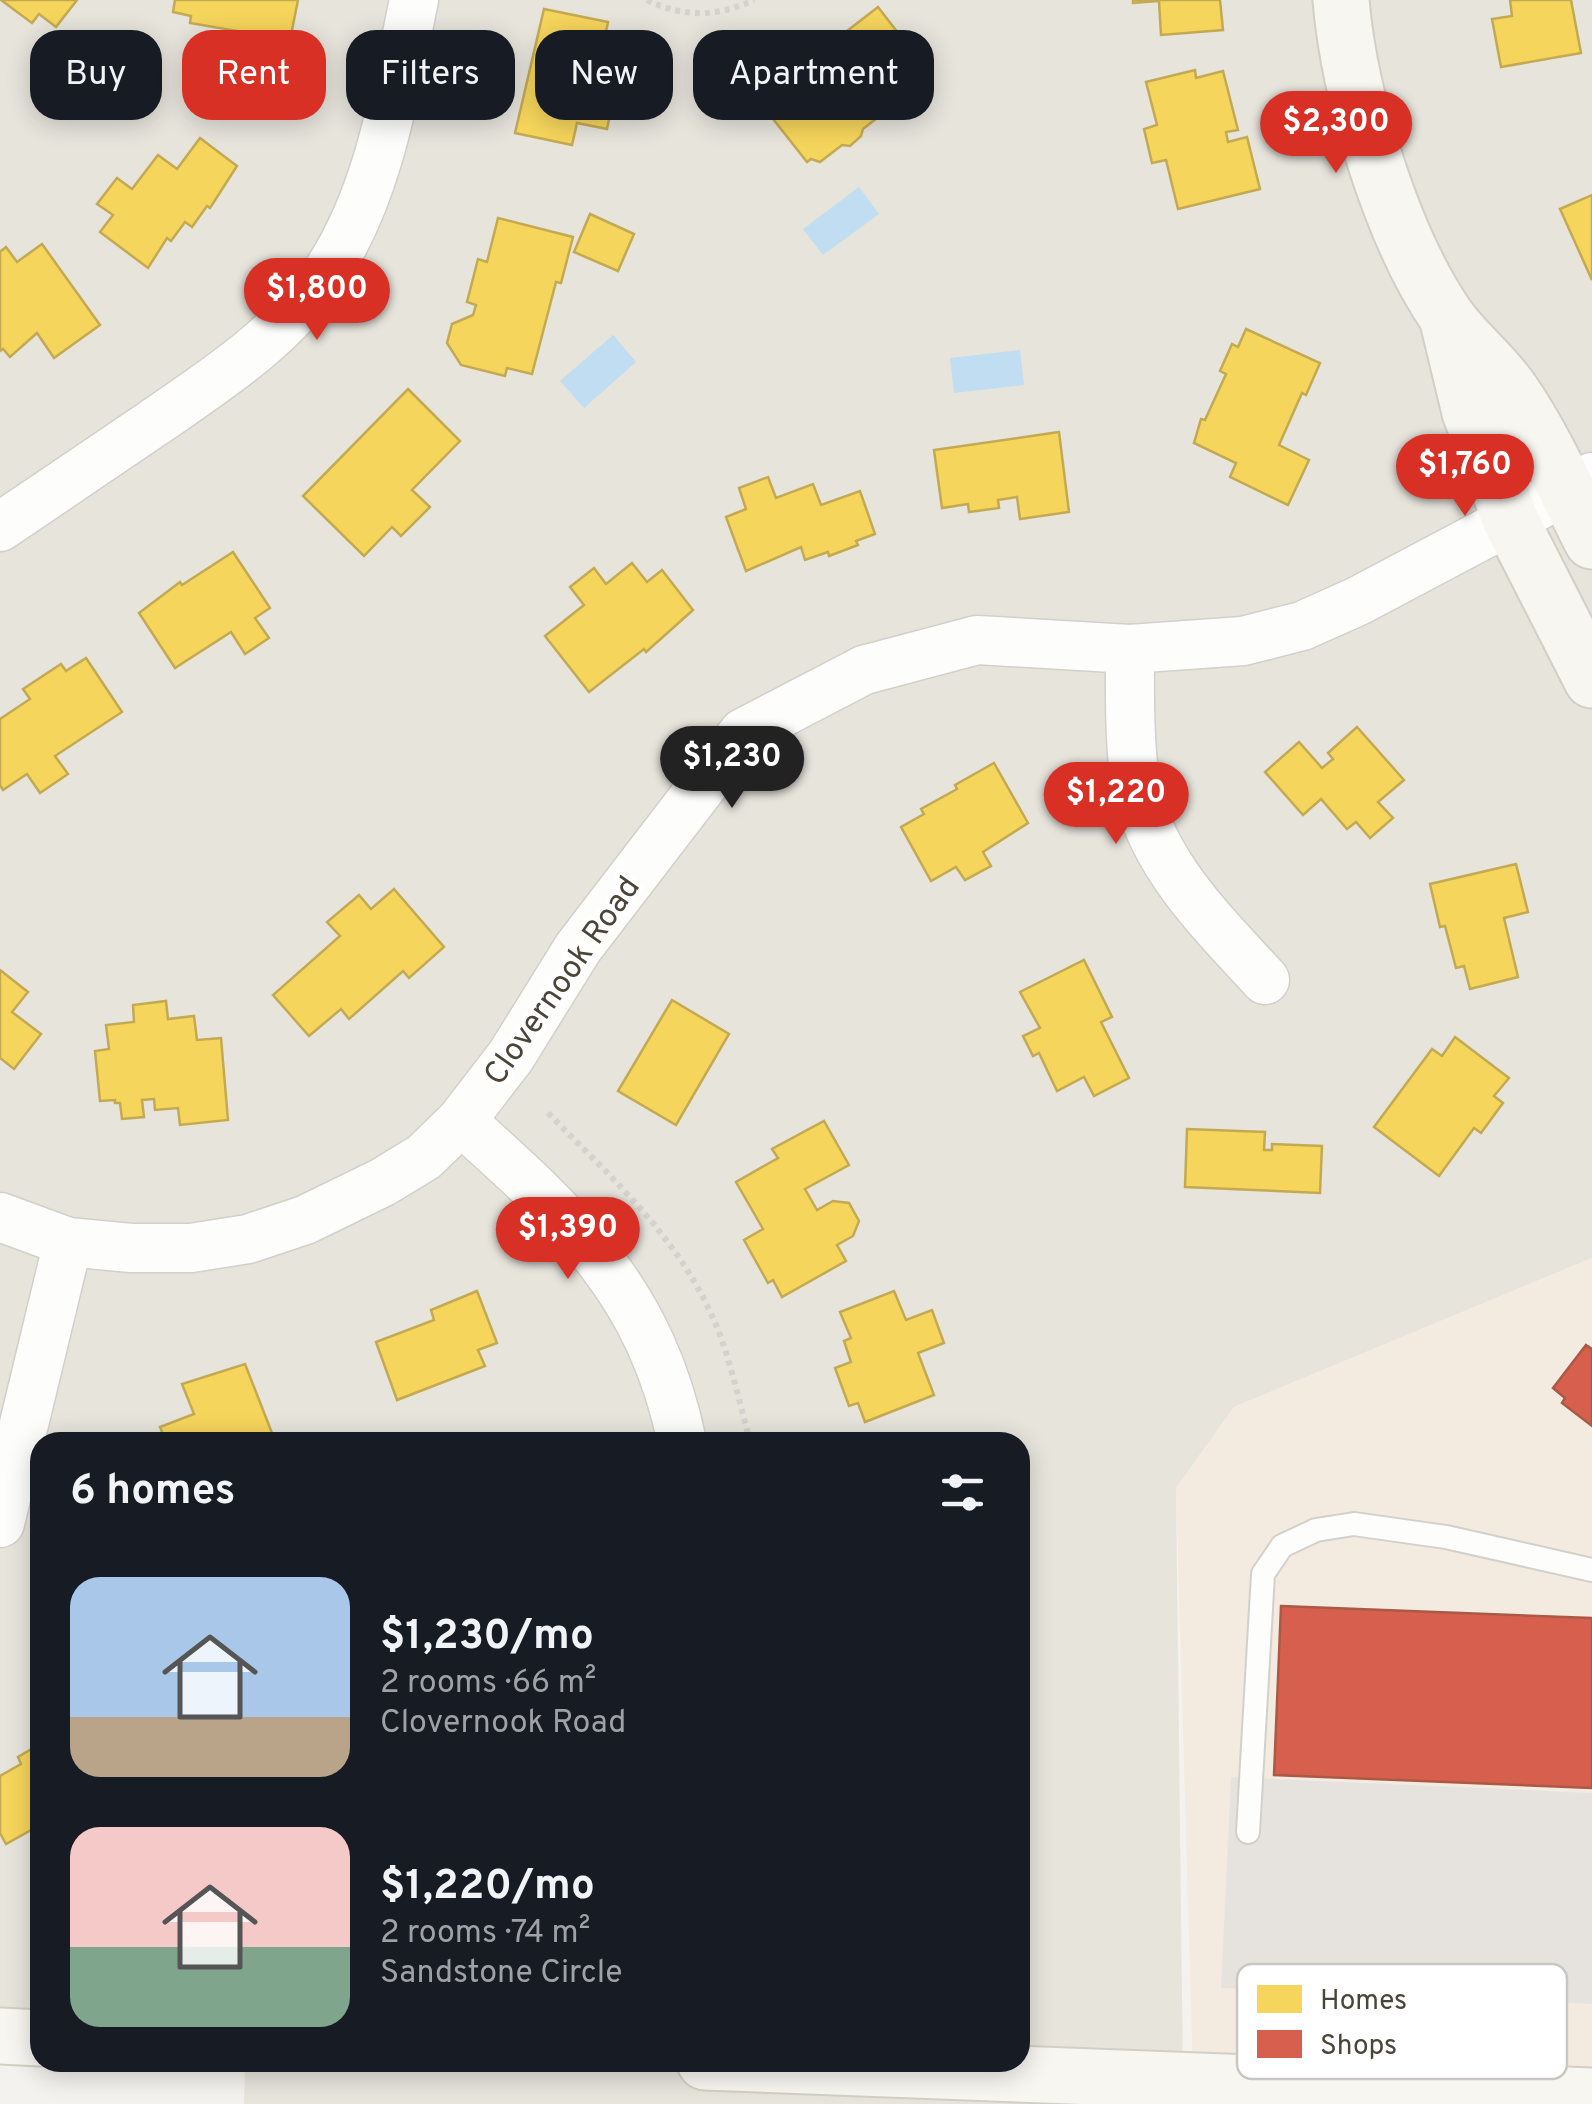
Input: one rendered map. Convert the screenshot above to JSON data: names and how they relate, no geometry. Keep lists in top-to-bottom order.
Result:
{
  "streets": {
    "street": ["Clovernook Road"]
  },
  "legend": ["Homes", "Shops"],
  "page": {
    "chip": [
      "Buy",
      "Rent",
      "Filters",
      "New",
      "Apartment"
    ],
    "price": [
      "$2,300",
      "$1,800",
      "$1,760",
      "$1,230",
      "$1,220",
      "$1,390"
    ],
    "heading": "6 homes",
    "list": [
      {
        "name": "$1,230/mo",
        "note": "2 rooms · 66 m² · Clovernook Road"
      },
      {
        "name": "$1,220/mo",
        "note": "2 rooms · 74 m² · Sandstone Circle"
      }
    ]
  }
}
